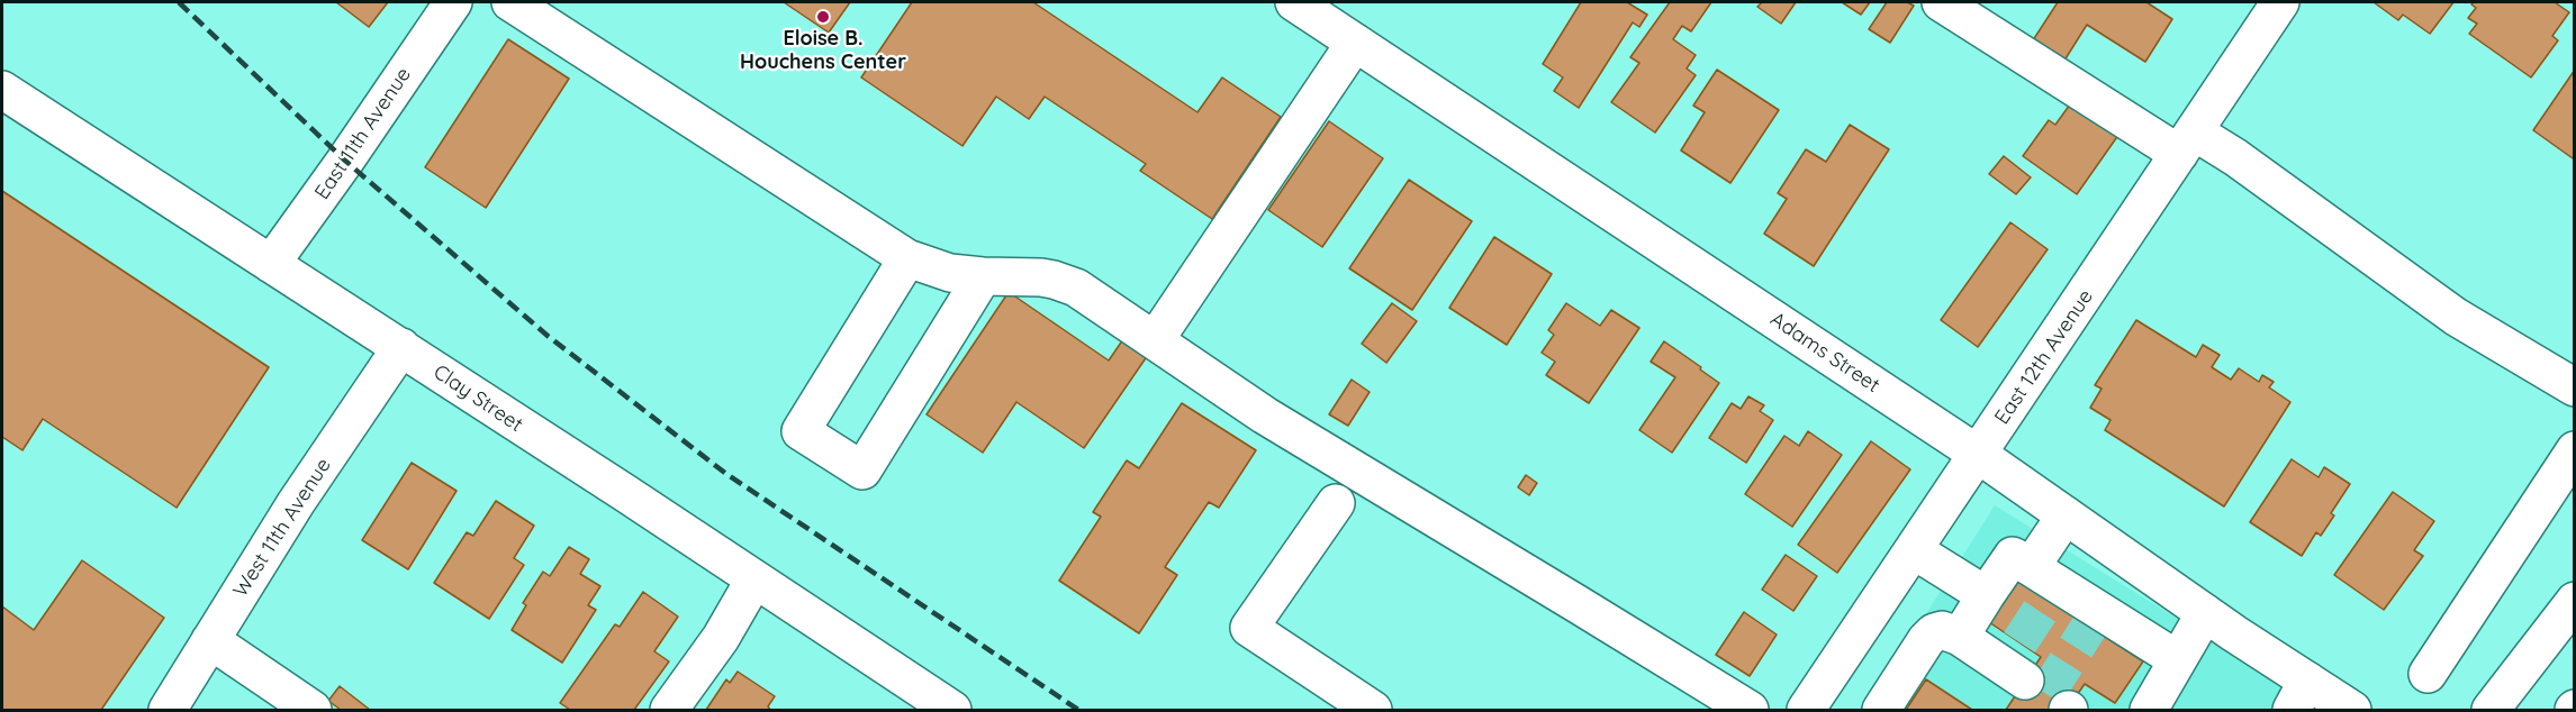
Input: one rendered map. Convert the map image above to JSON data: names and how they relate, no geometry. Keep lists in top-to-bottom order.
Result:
{
  "streets": {
    "street": [
      "East 11th Avenue",
      "Adams Street",
      "East 12th Avenue",
      "Clay Street",
      "West 11th Avenue"
    ]
  },
  "crossings": [
    ["East 11th Avenue", "Clay Street"],
    ["Adams Street", "East 12th Avenue"],
    ["Clay Street", "West 11th Avenue"]
  ],
  "places": ["Eloise B. Houchens Center"]
}
